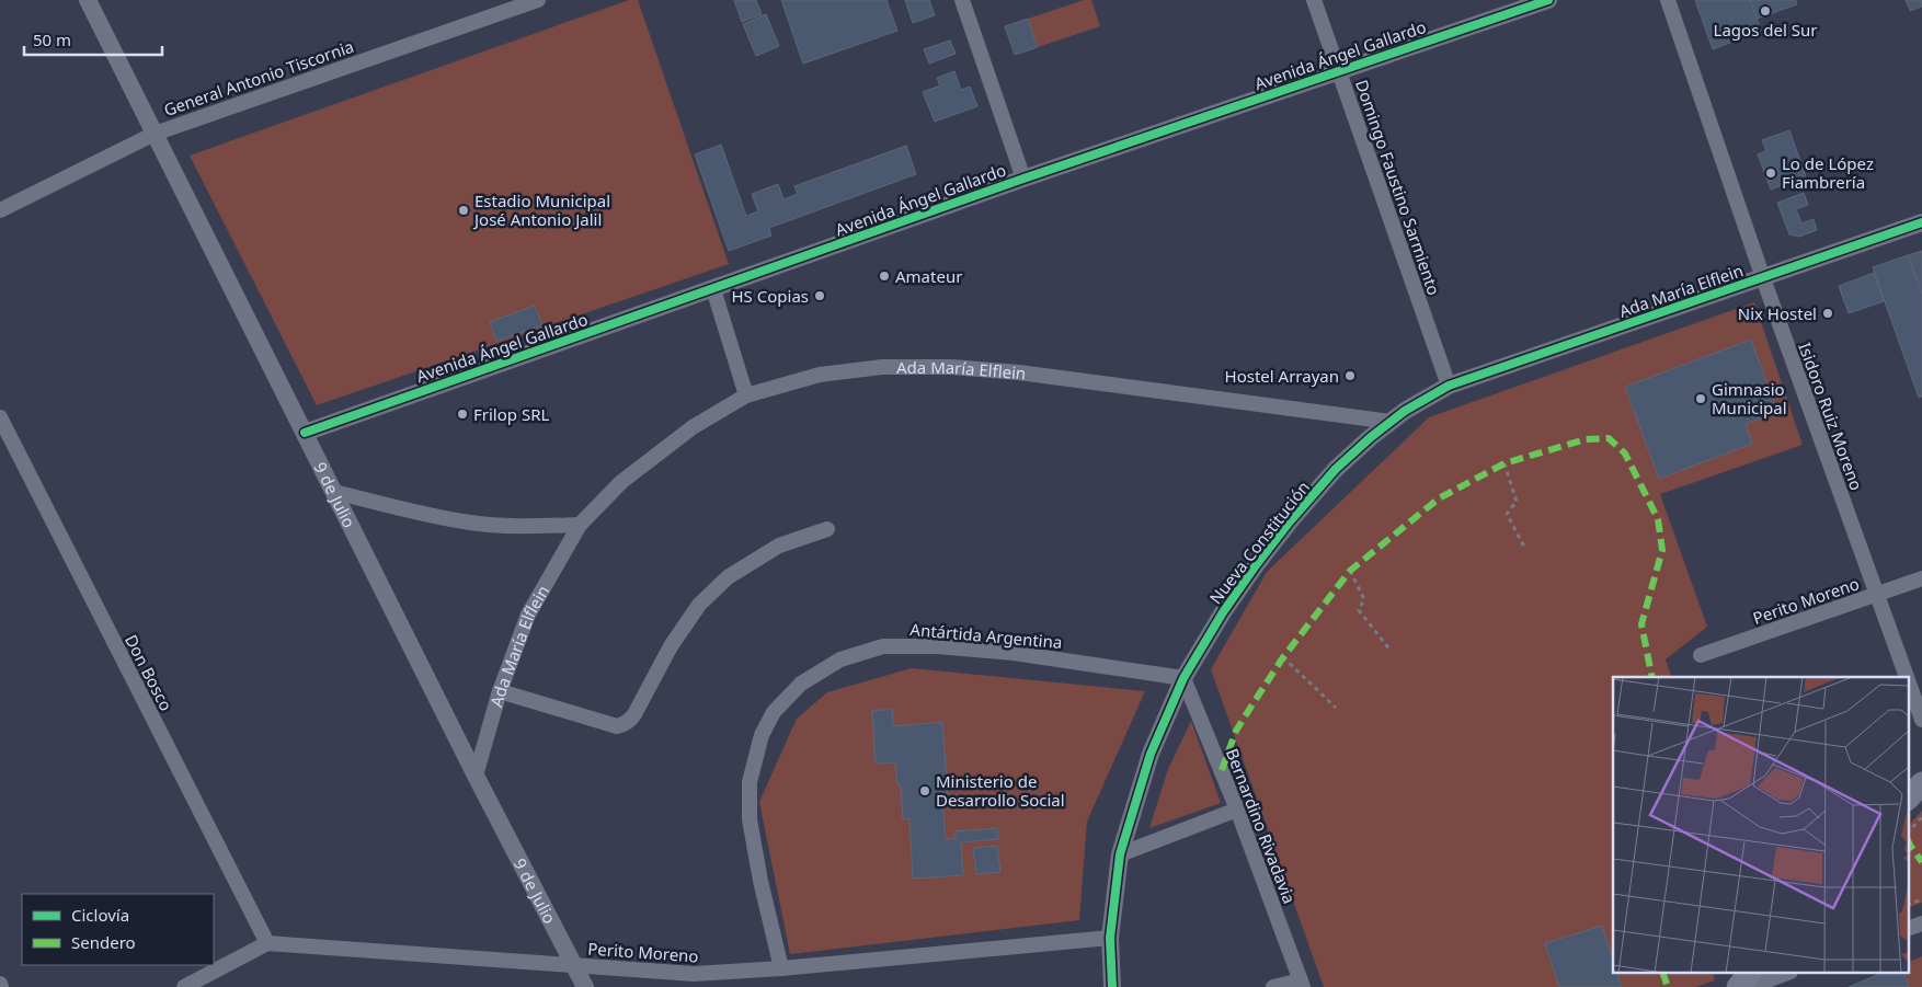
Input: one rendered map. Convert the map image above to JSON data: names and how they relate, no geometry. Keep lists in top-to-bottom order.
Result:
{
  "streets": {
    "street": [
      "Avenida Ángel Gallardo",
      "General Antonio Tiscornia",
      "Domingo Faustino Sarmiento",
      "Ada María Elflein",
      "Isidoro Ruiz Moreno",
      "9 de Julio",
      "Nueva Constitución",
      "Perito Moreno",
      "Antártida Argentina",
      "Don Bosco",
      "Bernardino Rivadavia"
    ]
  },
  "crossings": [
    ["Avenida Ángel Gallardo", "Domingo Faustino Sarmiento"],
    ["Avenida Ángel Gallardo", "9 de Julio"],
    ["General Antonio Tiscornia", "9 de Julio"],
    ["Domingo Faustino Sarmiento", "Ada María Elflein"],
    ["Domingo Faustino Sarmiento", "Nueva Constitución"],
    ["Ada María Elflein", "Isidoro Ruiz Moreno"],
    ["Ada María Elflein", "9 de Julio"],
    ["Ada María Elflein", "Nueva Constitución"],
    ["Isidoro Ruiz Moreno", "Perito Moreno"],
    ["9 de Julio", "Perito Moreno"],
    ["Nueva Constitución", "Perito Moreno"],
    ["Nueva Constitución", "Antártida Argentina"],
    ["Nueva Constitución", "Bernardino Rivadavia"],
    ["Perito Moreno", "Antártida Argentina"],
    ["Perito Moreno", "Don Bosco"],
    ["Antártida Argentina", "Bernardino Rivadavia"]
  ],
  "places": [
    "Lagos del Sur",
    "Lo de López Fiambrería",
    "Estadio Municipal José Antonio Jalil",
    "Amateur",
    "HS Copias",
    "Nix Hostel",
    "Hostel Arrayan",
    "Gimnasio Municipal",
    "Frilop SRL",
    "Ministerio de Desarrollo Social"
  ],
  "legend": ["Ciclovía", "Sendero"],
  "scale_bar": "50 m"
}
